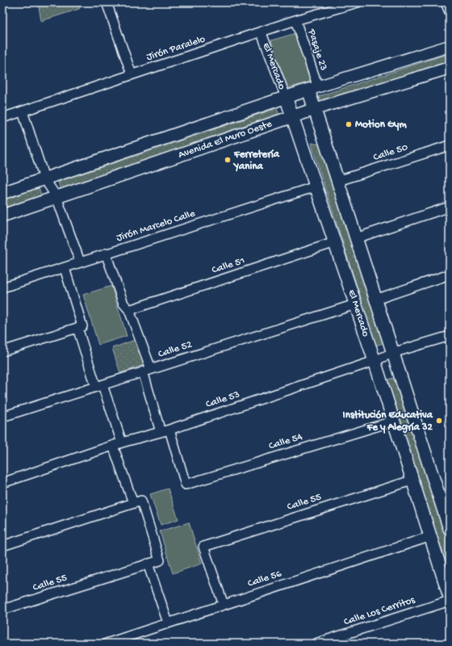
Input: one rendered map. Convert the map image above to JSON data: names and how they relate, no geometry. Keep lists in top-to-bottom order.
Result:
{
  "streets": {
    "main road": ["El Mercado", "Avenida El Muro Oeste"],
    "street": [
      "Jirón Paralelo",
      "Pasaje 23",
      "Calle 50",
      "Jirón Marcelo Calle",
      "Calle 51",
      "Calle 52",
      "Calle 53",
      "Calle 54",
      "Calle 55",
      "Calle 56",
      "Calle Los Cerritos"
    ]
  },
  "crossings": [
    ["Jirón Paralelo", "Pasaje 23"],
    ["Jirón Paralelo", "El Mercado"],
    ["Pasaje 23", "El Mercado"],
    ["Pasaje 23", "Avenida El Muro Oeste"],
    ["El Mercado", "Avenida El Muro Oeste"],
    ["El Mercado", "Calle 50"],
    ["El Mercado", "Jirón Marcelo Calle"],
    ["El Mercado", "Calle 51"],
    ["El Mercado", "Calle 52"],
    ["El Mercado", "Calle 53"],
    ["El Mercado", "Calle 54"],
    ["El Mercado", "Calle 55"],
    ["El Mercado", "Calle 56"],
    ["Calle 53", "Calle 54"],
    ["Calle 55", "Calle 56"]
  ],
  "places": ["Motion Gym", "Ferretería Yanina", "Institución Educativa Fe y Alegría 32"]
}
